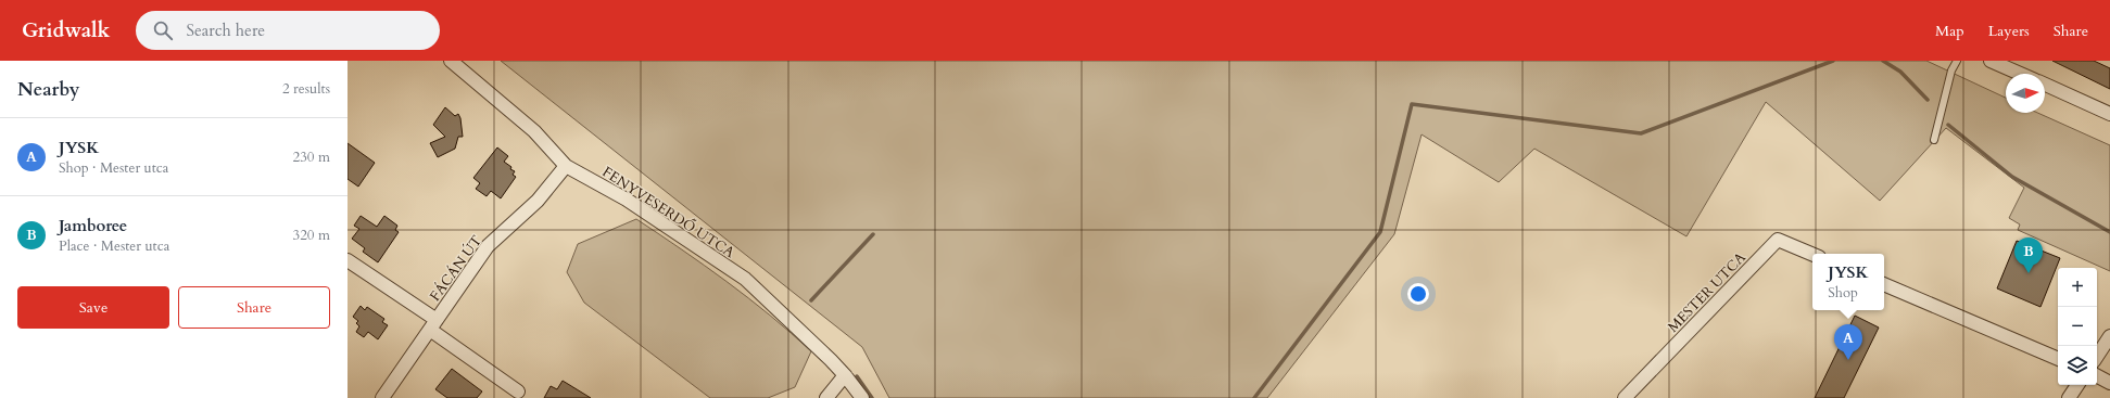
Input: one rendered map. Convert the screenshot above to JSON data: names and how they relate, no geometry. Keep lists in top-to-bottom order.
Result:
{
  "streets": {
    "street": ["FENYVESERDŐ UTCA", "FÁCÁN ÚT", "MESTER UTCA"]
  },
  "crossings": [
    ["FENYVESERDŐ UTCA", "FÁCÁN ÚT"]
  ],
  "north": "right",
  "page": {
    "header": "Gridwalk",
    "search": "Search here",
    "nav": ["Map", "Layers", "Share"],
    "heading": ["Nearby", "2 results"],
    "list": [
      {
        "mark": "A",
        "name": "JYSK",
        "note": "Shop · Mester utca",
        "value": "230 m"
      },
      {
        "mark": "B",
        "name": "Jamboree",
        "note": "Place · Mester utca",
        "value": "320 m"
      }
    ],
    "pins": ["B", "A"],
    "popup": ["JYSK", "Shop"],
    "map_buttons": ["+", "−"],
    "buttons": ["Save", "Share"]
  }
}
